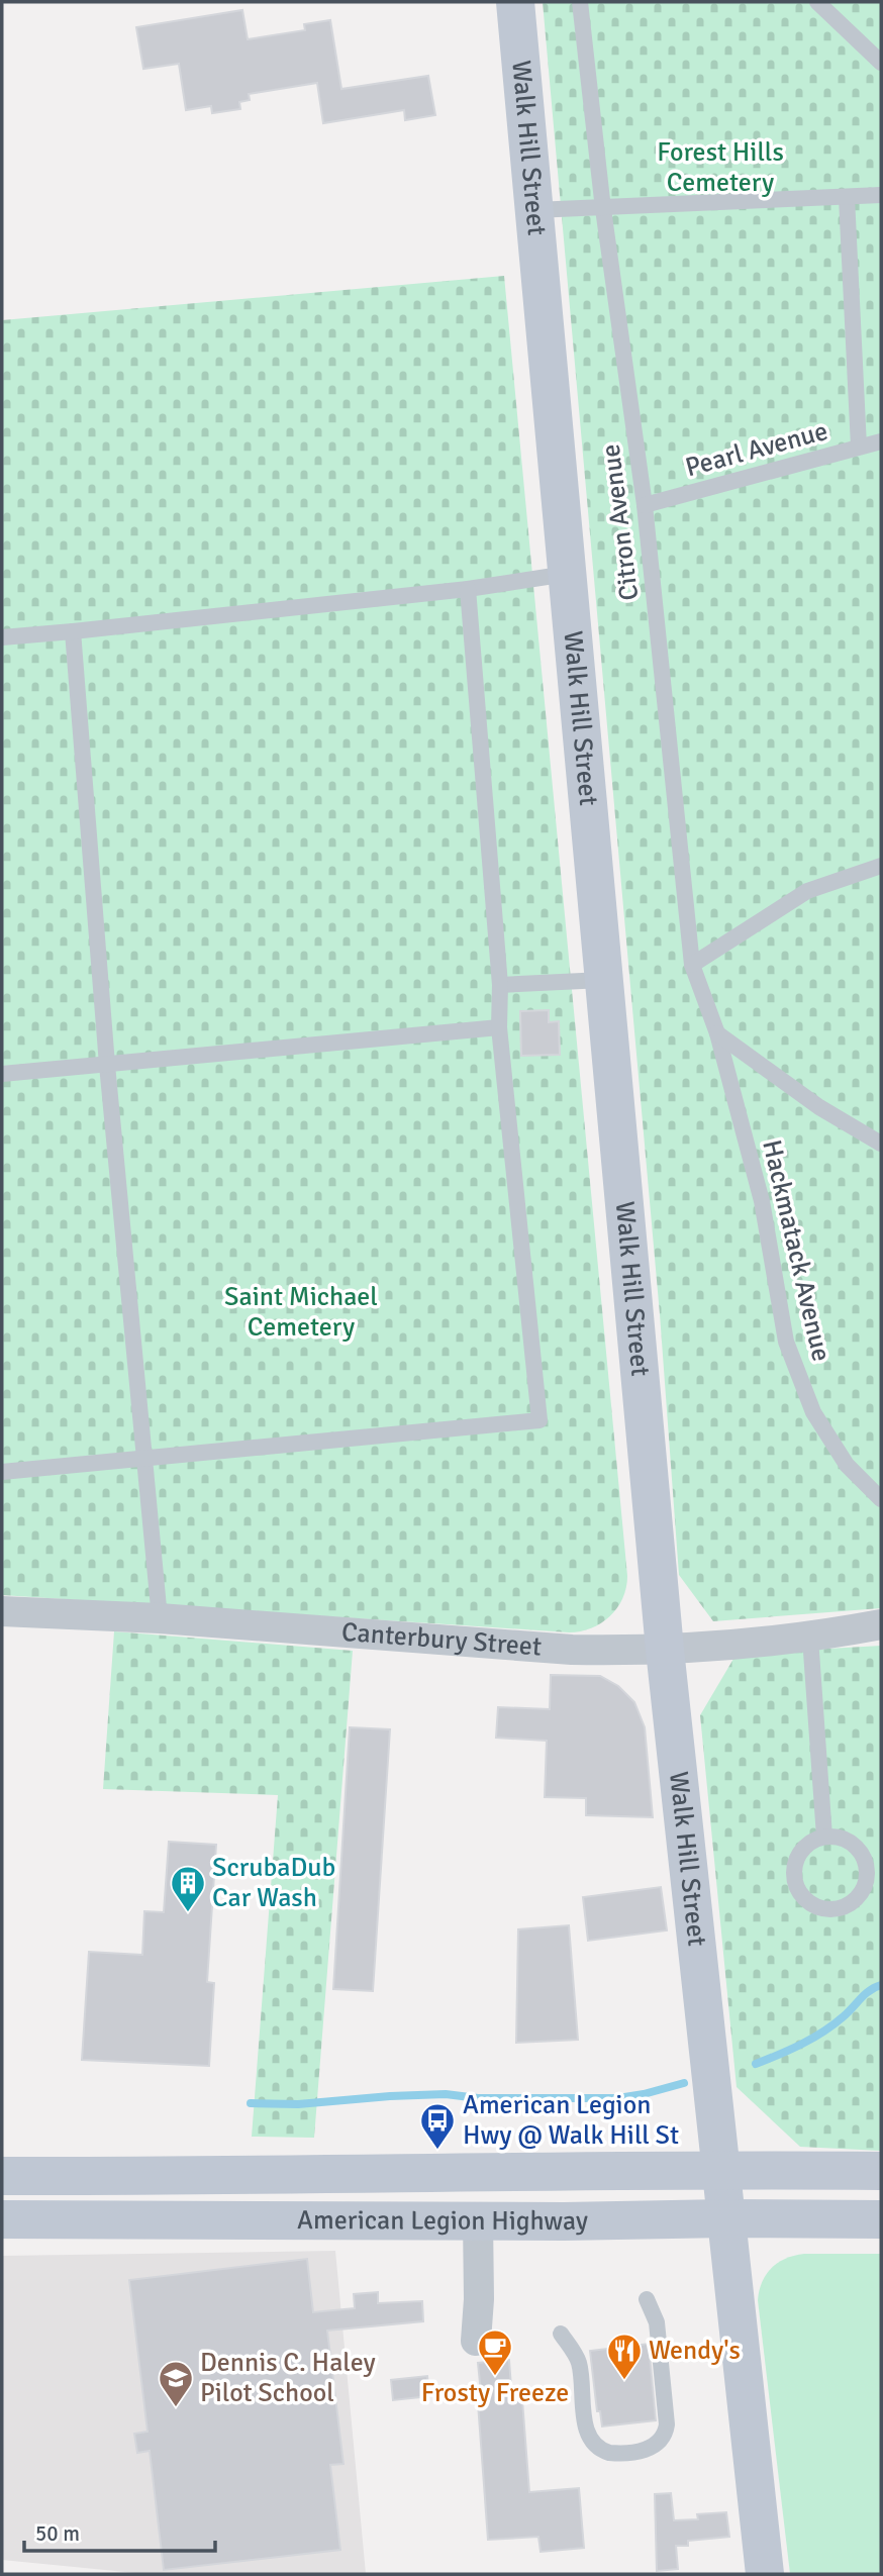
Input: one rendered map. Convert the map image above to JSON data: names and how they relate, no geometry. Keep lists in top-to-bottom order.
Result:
{
  "streets": {
    "main road": ["Walk Hill Street", "American Legion Highway"],
    "street": ["Canterbury Street"],
    "lane": ["Pearl Avenue", "Citron Avenue", "Hackmatack Avenue"]
  },
  "crossings": [
    ["Walk Hill Street", "Canterbury Street"],
    ["Walk Hill Street", "American Legion Highway"],
    ["Pearl Avenue", "Citron Avenue"],
    ["Citron Avenue", "Hackmatack Avenue"]
  ],
  "parks": ["Forest Hills Cemetery", "Saint Michael Cemetery"],
  "places": {
    "building": ["ScrubaDub Car Wash"],
    "bus stop": ["American Legion Hwy @ Walk Hill St"],
    "cafe": ["Frosty Freeze"],
    "restaurant": ["Wendy's"],
    "school or university": ["Dennis C. Haley Pilot School"]
  },
  "scale_bar": "50 m"
}
